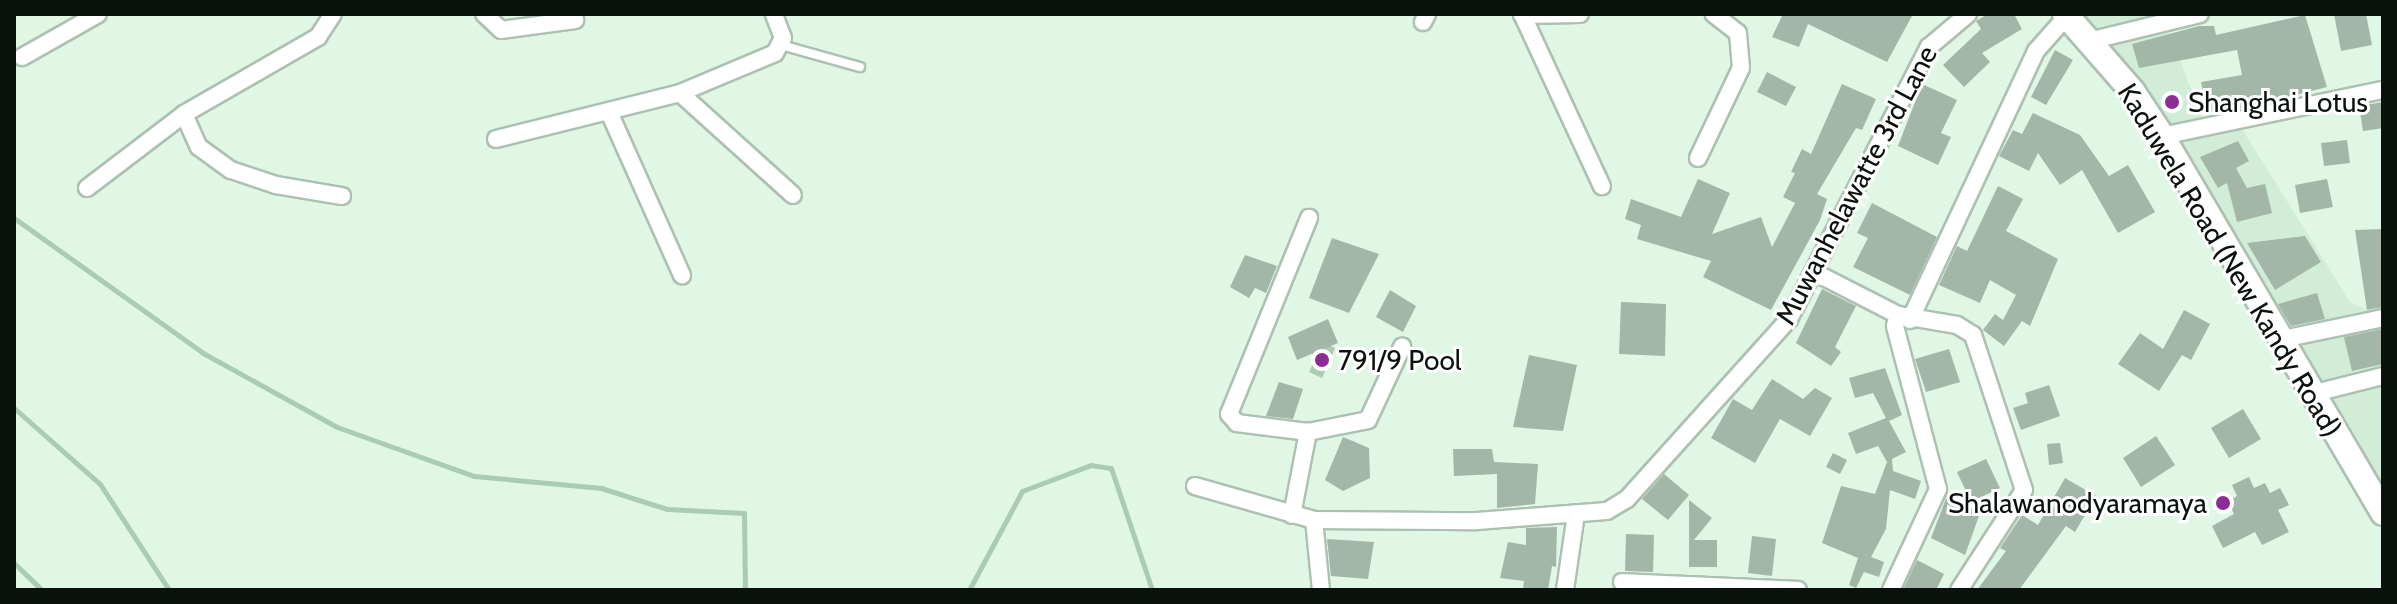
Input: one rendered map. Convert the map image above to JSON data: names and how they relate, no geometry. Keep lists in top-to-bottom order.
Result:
{
  "streets": {
    "main road": ["Kaduwela Road (New Kandy Road)"],
    "street": ["Muwanhelawatte 3rd Lane"]
  },
  "places": ["Shanghai Lotus", "791/9 Pool", "Shalawanodyaramaya"]
}
